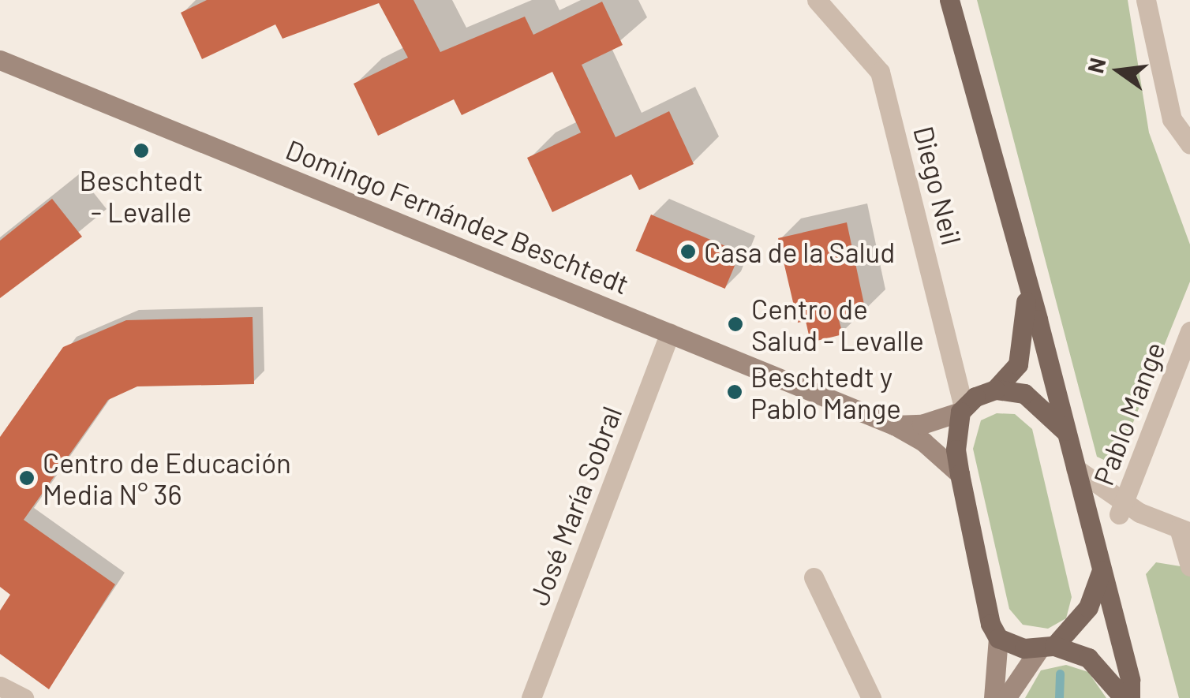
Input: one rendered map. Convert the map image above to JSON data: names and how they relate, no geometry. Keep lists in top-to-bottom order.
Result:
{
  "streets": {
    "street": [
      "Diego Neil",
      "Domingo Fernández Beschtedt",
      "Pablo Mange",
      "José María Sobral"
    ]
  },
  "crossings": [
    ["Domingo Fernández Beschtedt", "José María Sobral"]
  ],
  "places": [
    "Beschtedt - Levalle",
    "Casa de la Salud",
    "Centro de Salud - Levalle",
    "Beschtedt y Pablo Mange",
    "Centro de Educación Media N° 36"
  ],
  "north": "left"
}
